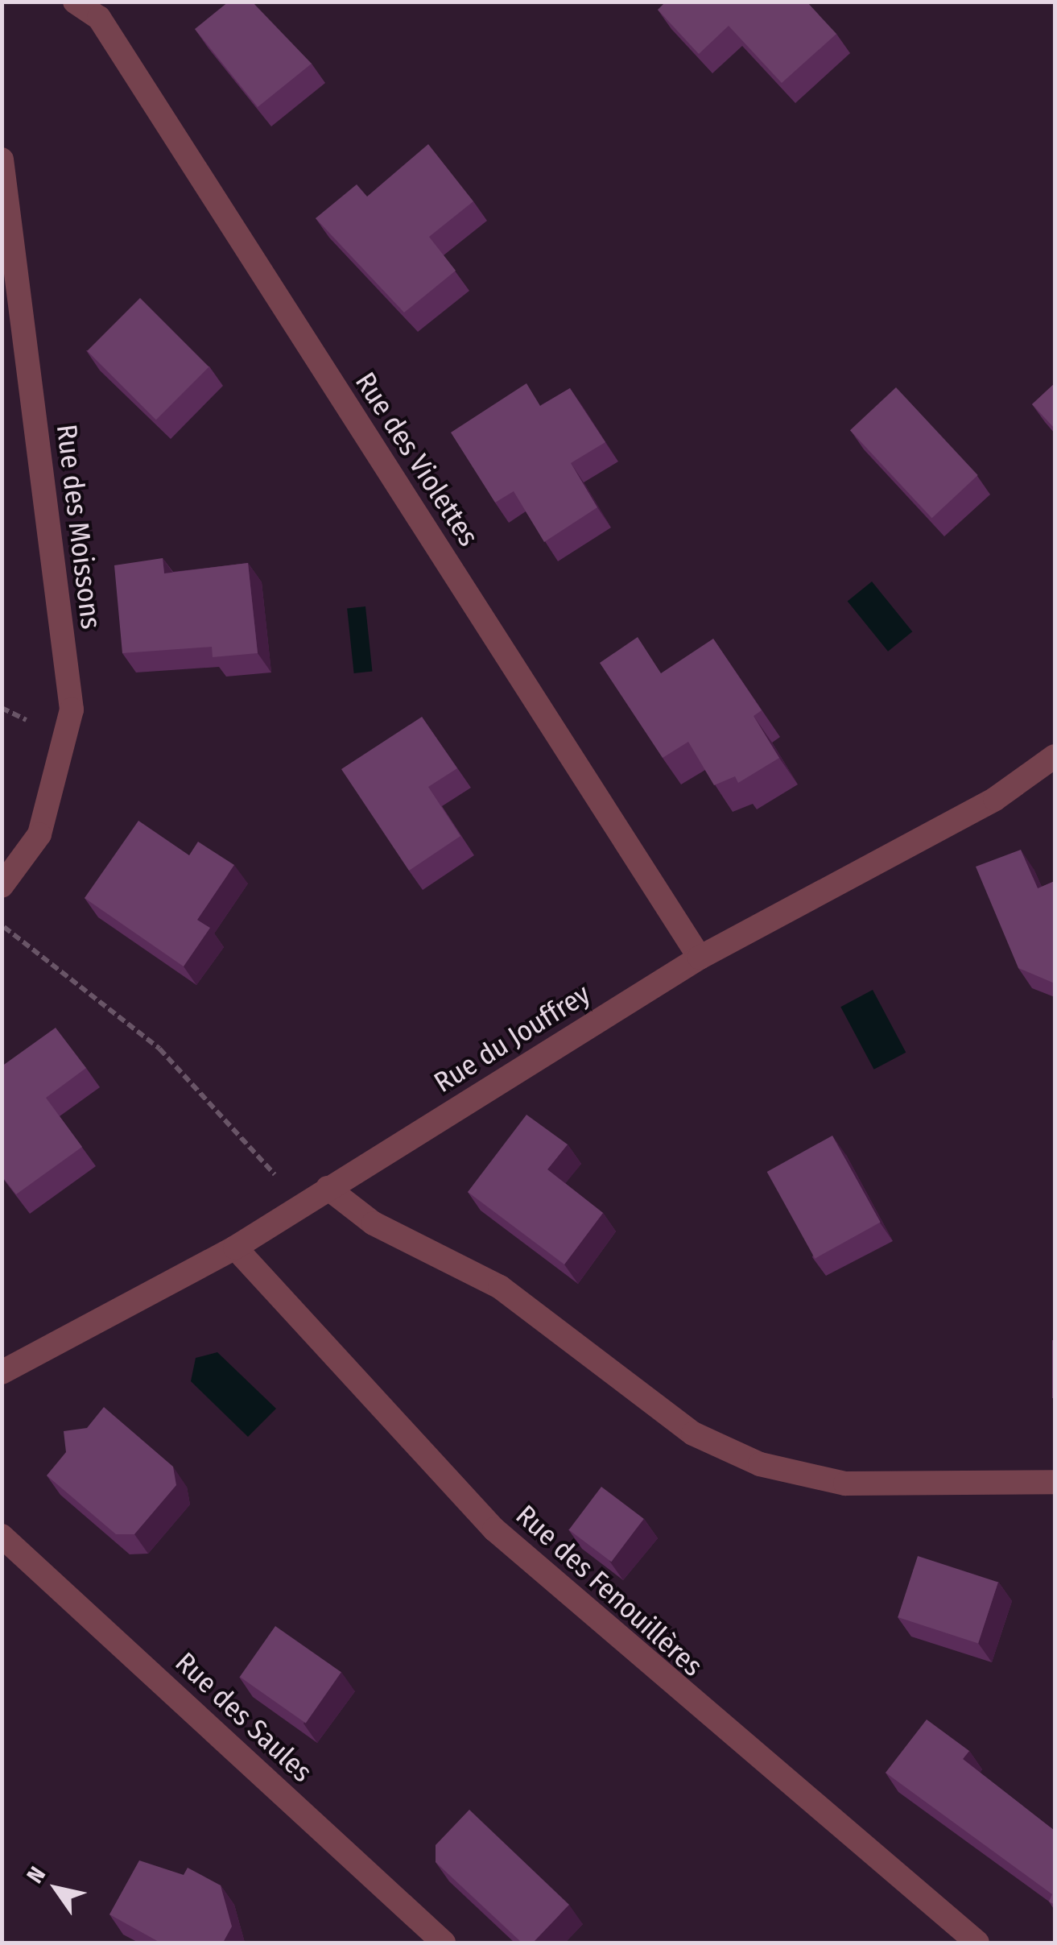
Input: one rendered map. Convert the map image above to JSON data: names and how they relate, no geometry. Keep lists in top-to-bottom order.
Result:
{
  "streets": {
    "street": [
      "Rue des Violettes",
      "Rue des Moissons",
      "Rue du Jouffrey",
      "Rue des Fenouillères",
      "Rue des Saules"
    ]
  },
  "crossings": [
    ["Rue des Violettes", "Rue du Jouffrey"],
    ["Rue du Jouffrey", "Rue des Fenouillères"]
  ],
  "north": "top left"
}
